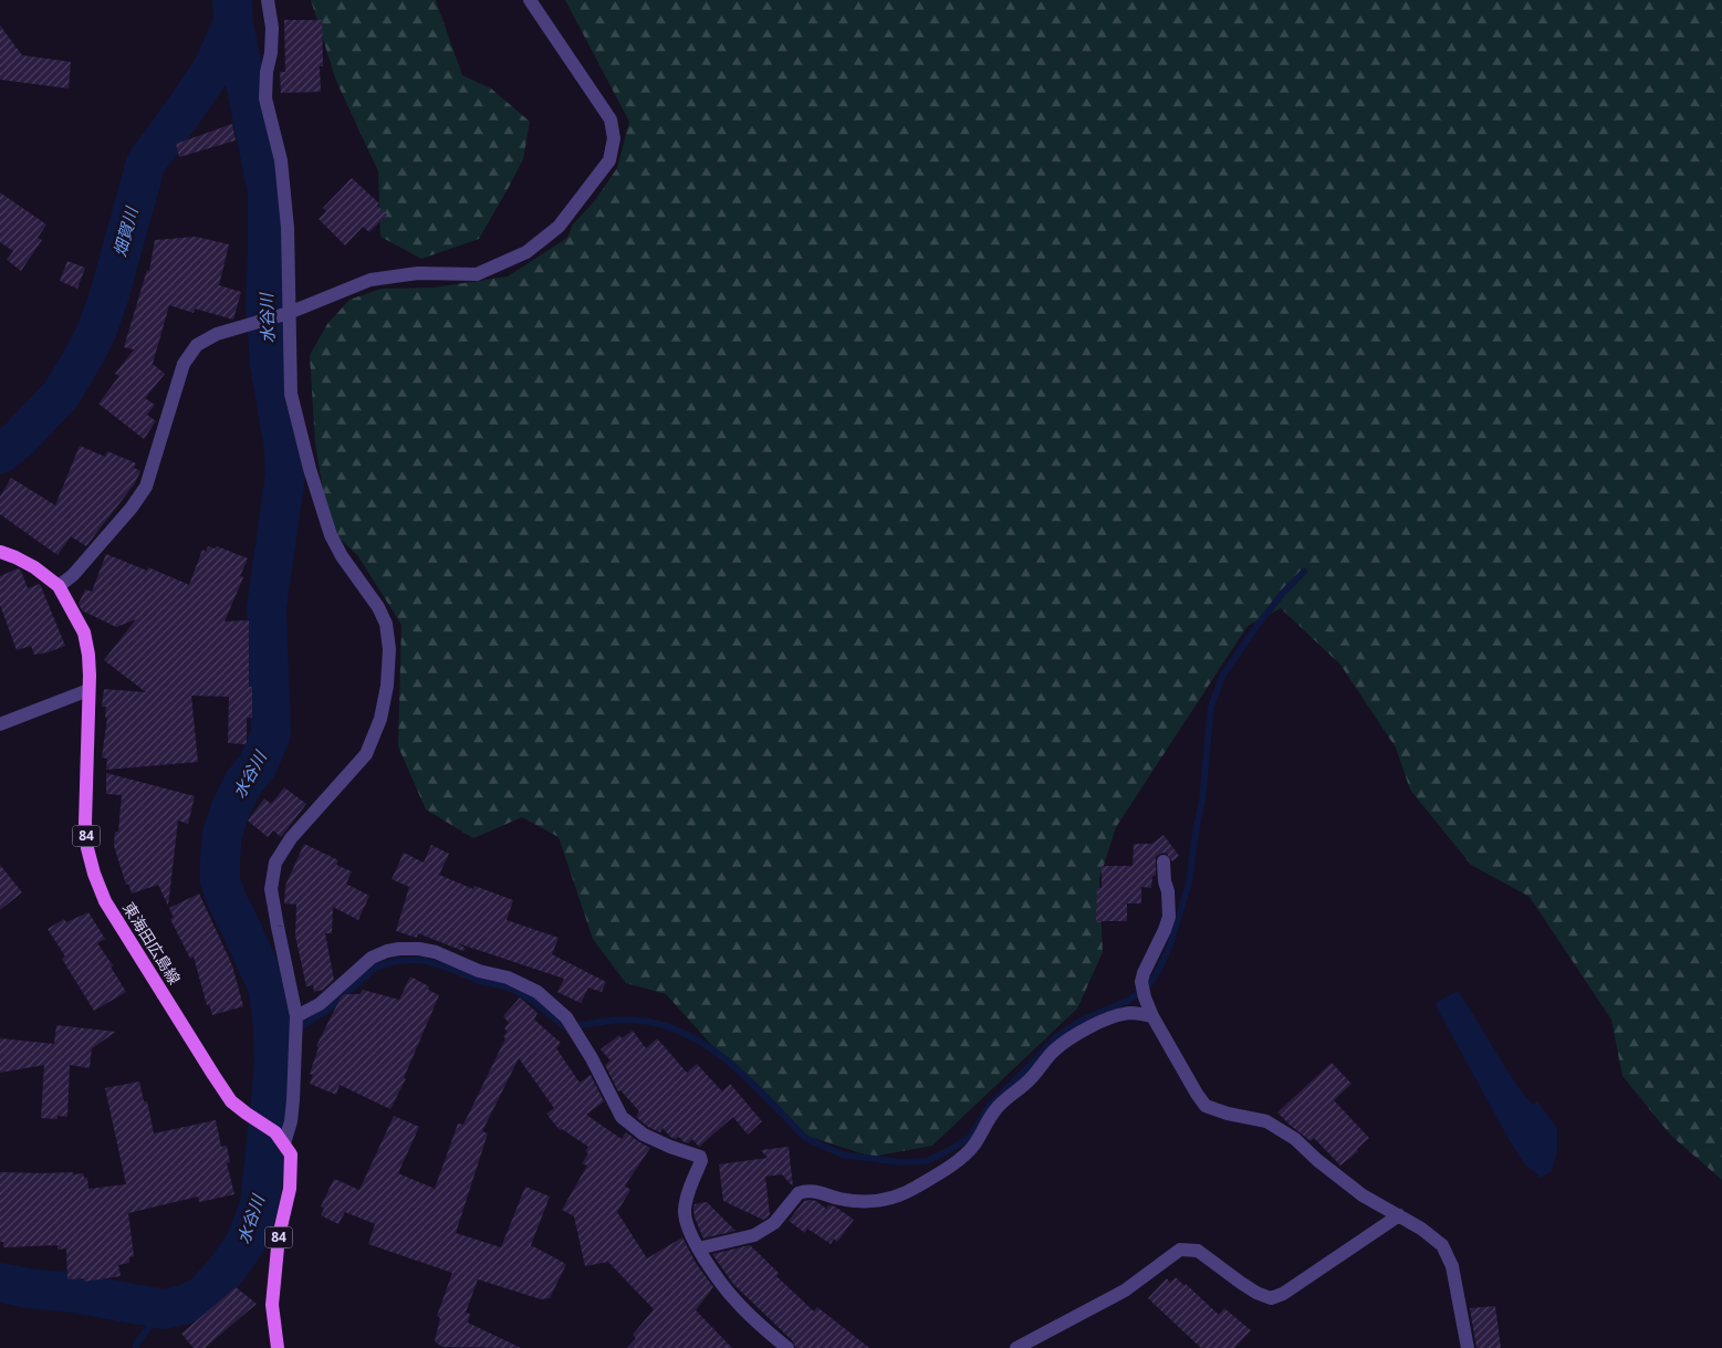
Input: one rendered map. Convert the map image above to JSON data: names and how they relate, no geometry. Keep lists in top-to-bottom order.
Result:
{
  "streets": {
    "main road": ["84", "東海田広島線"]
  },
  "crossings": [
    ["84", "東海田広島線"]
  ],
  "water": ["畑賀川", "水谷川"]
}
